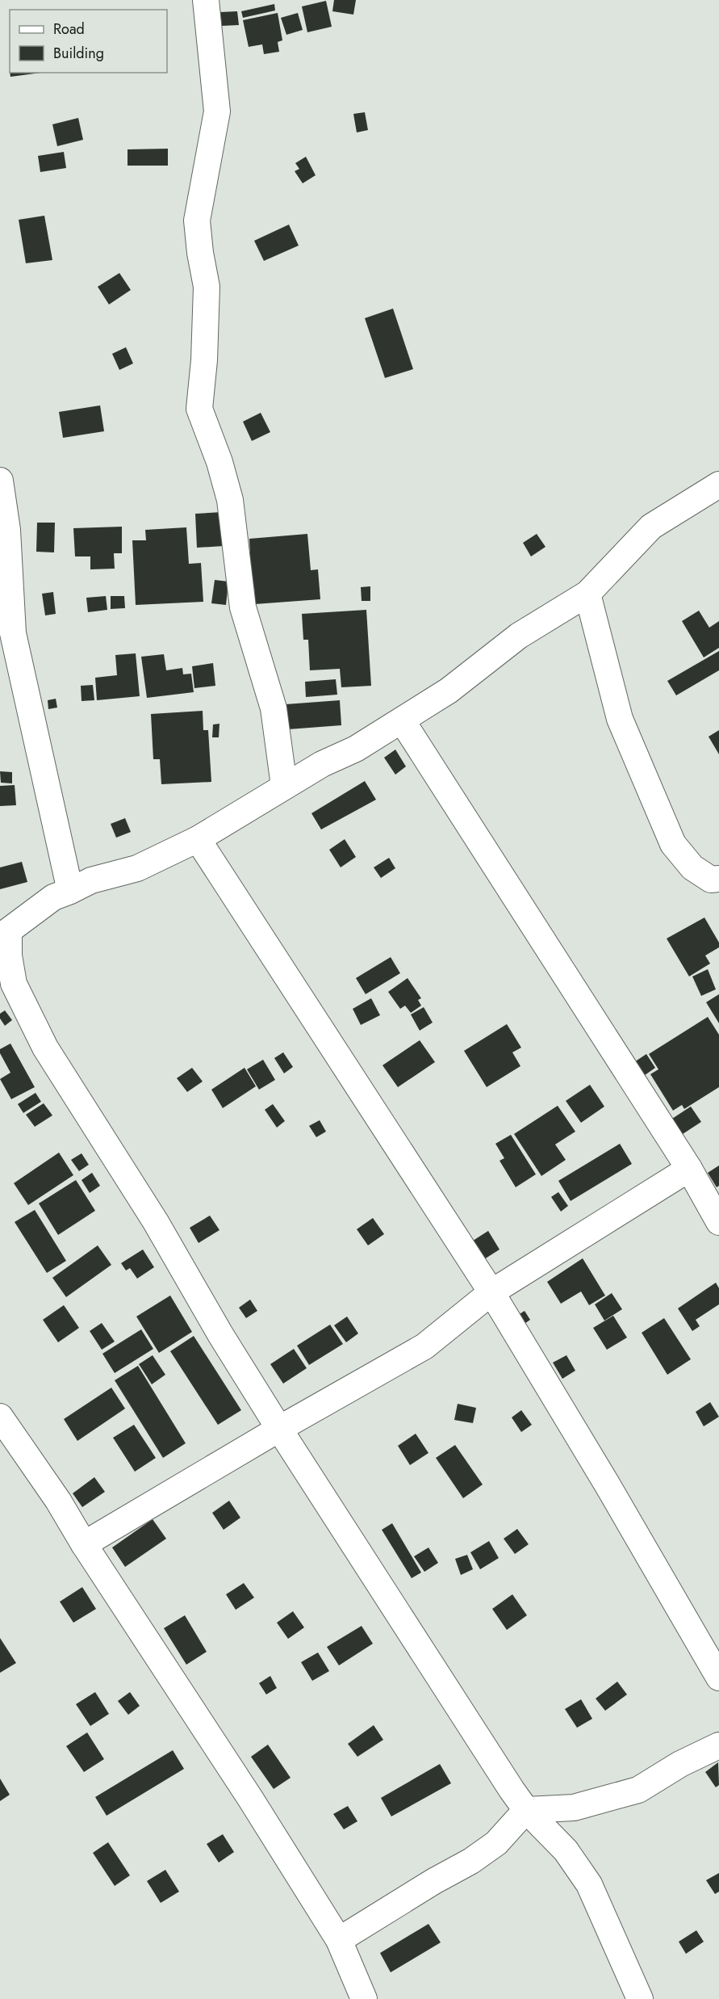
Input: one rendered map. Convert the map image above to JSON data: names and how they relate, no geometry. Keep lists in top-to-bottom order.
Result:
{
  "legend": ["Road", "Building"]
}
